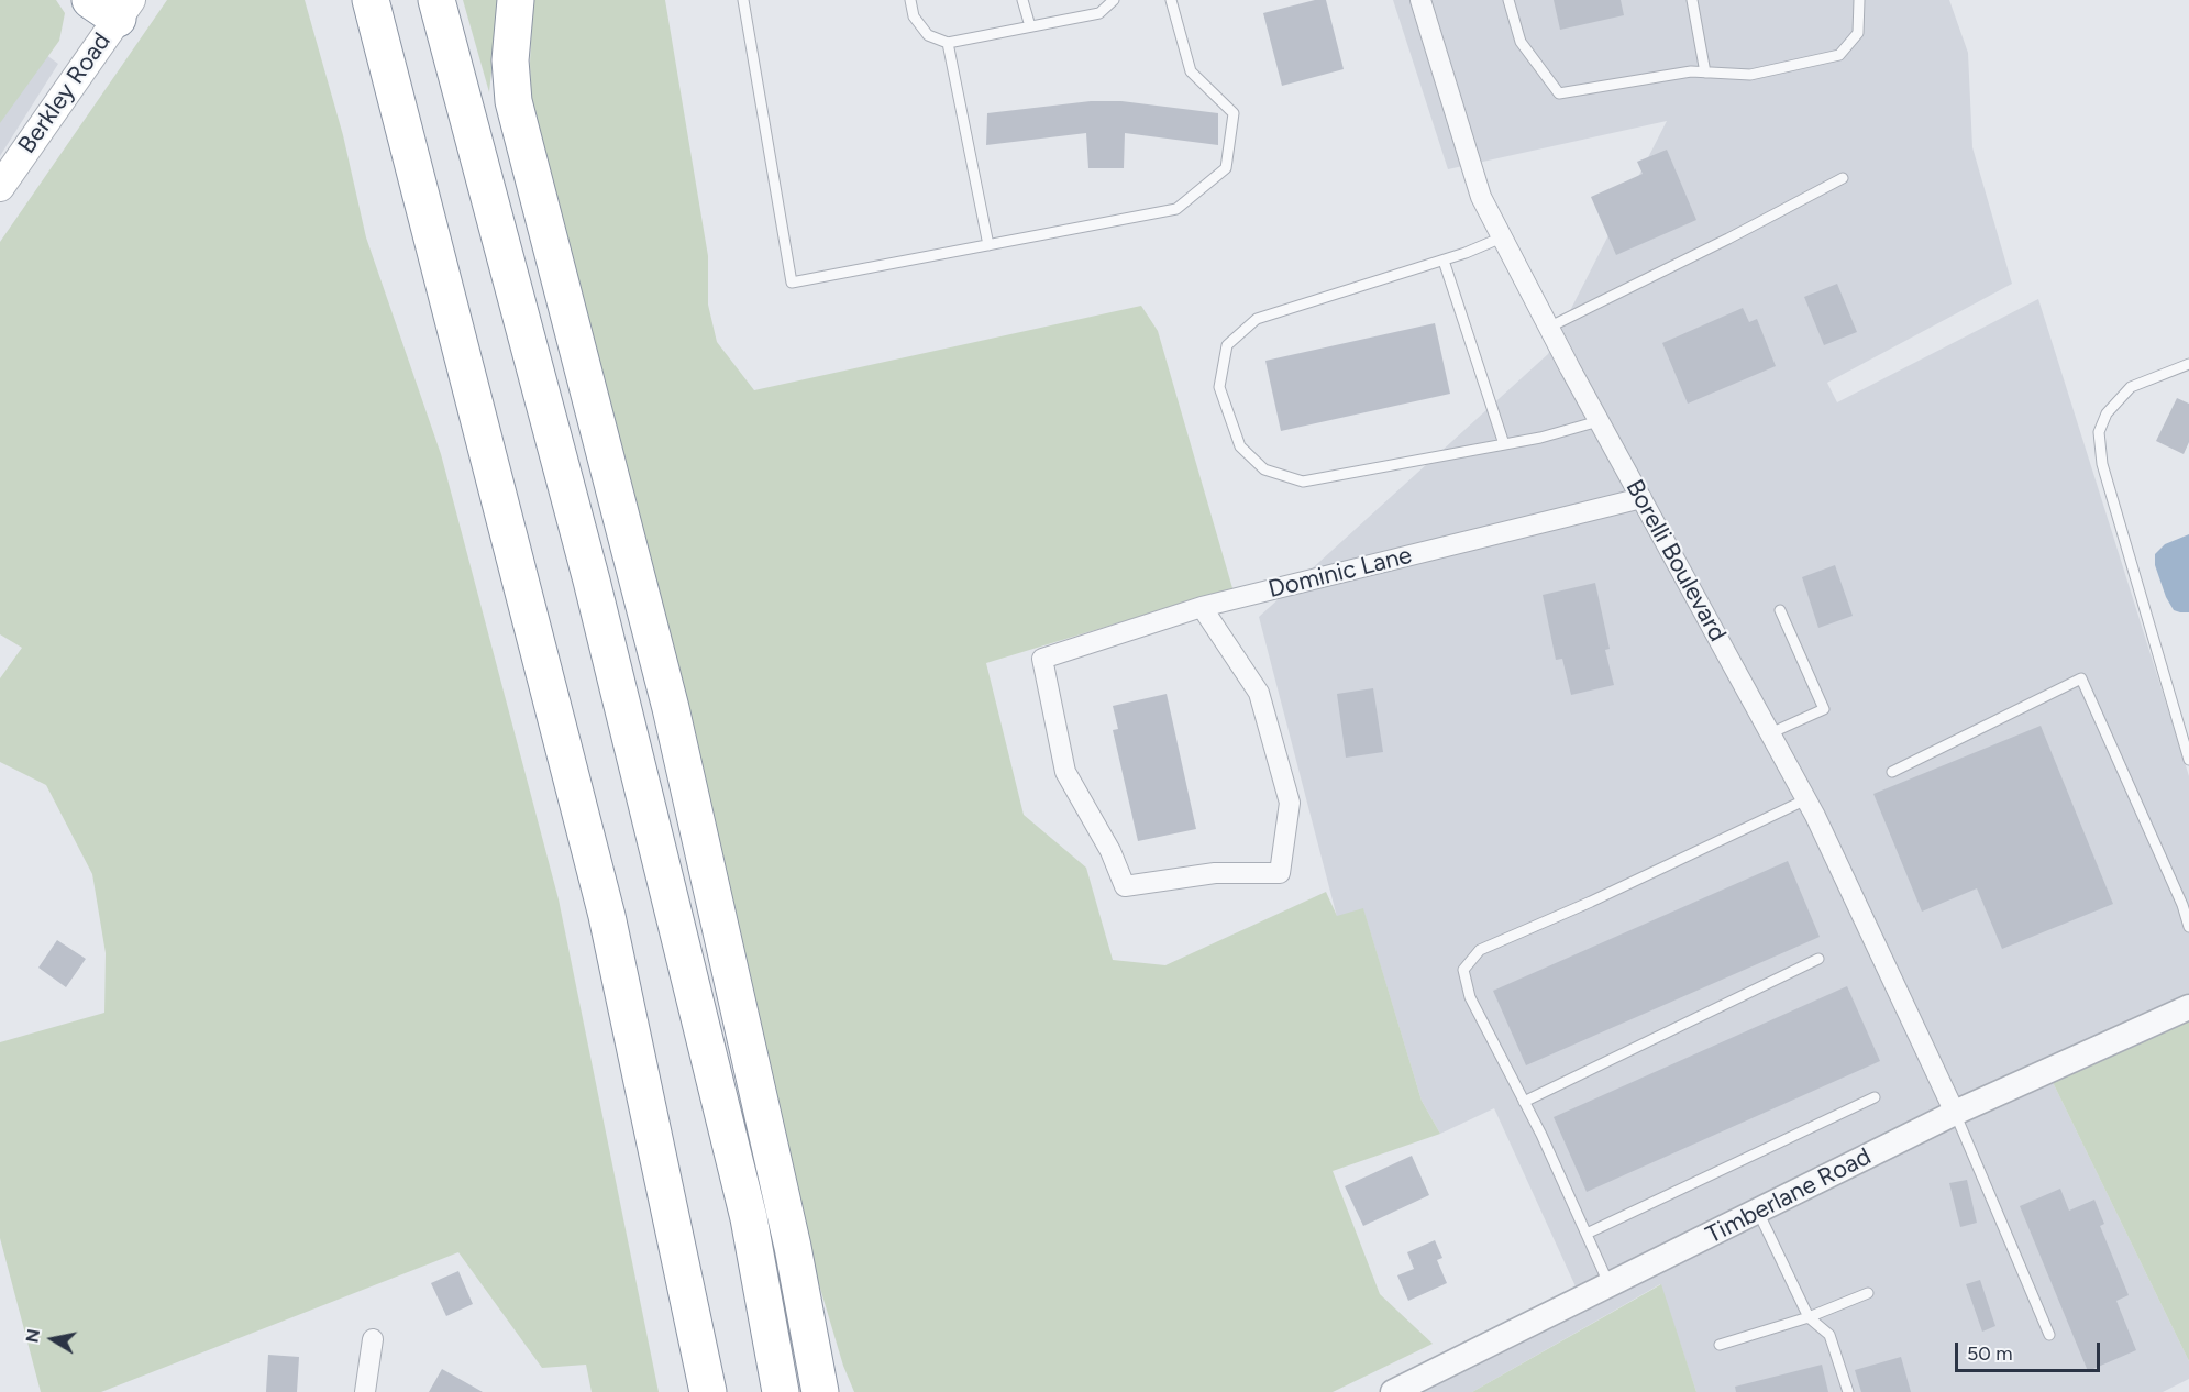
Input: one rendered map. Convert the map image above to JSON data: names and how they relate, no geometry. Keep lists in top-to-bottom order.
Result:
{
  "streets": {
    "main road": ["Berkley Road"],
    "street": ["Borelli Boulevard", "Dominic Lane", "Timberlane Road"]
  },
  "crossings": [
    ["Borelli Boulevard", "Dominic Lane"],
    ["Borelli Boulevard", "Timberlane Road"]
  ],
  "scale_bar": "50 m",
  "north": "left"
}
